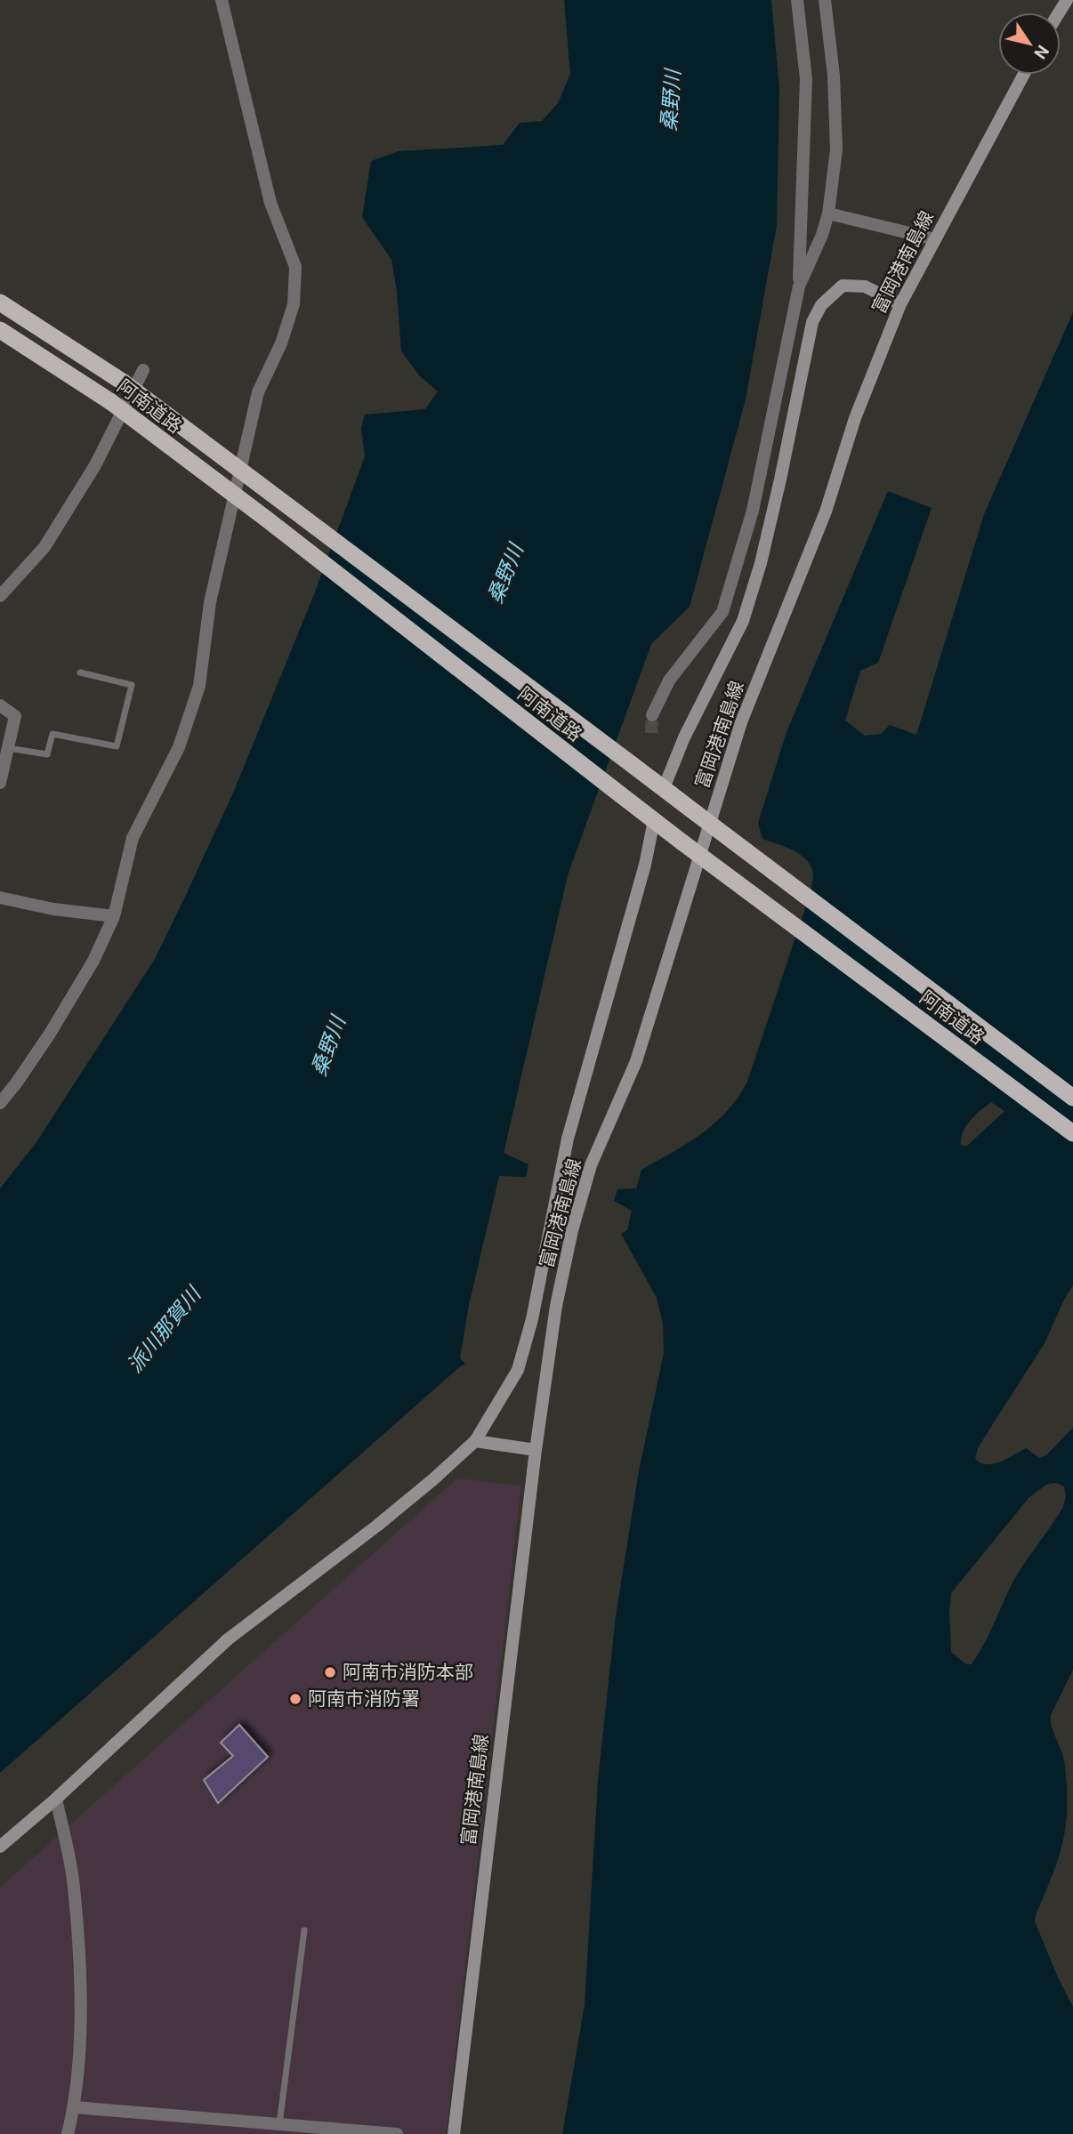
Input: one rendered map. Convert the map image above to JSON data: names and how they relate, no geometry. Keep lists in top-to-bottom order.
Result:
{
  "streets": {
    "highway": ["阿南道路"],
    "main road": ["富岡港南島線"]
  },
  "water": ["桑野川", "派川那賀川"],
  "places": ["阿南市消防本部", "阿南市消防署"],
  "north": "bottom right"
}
